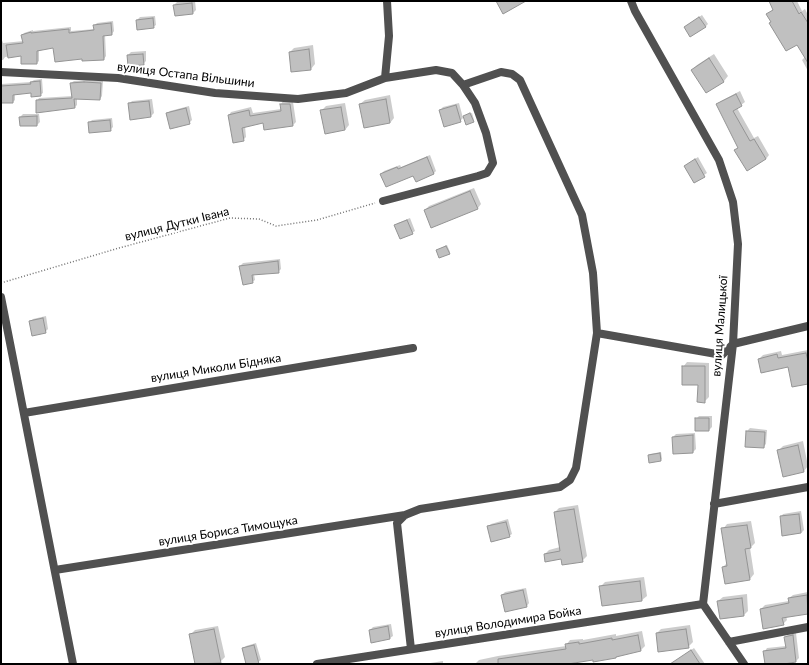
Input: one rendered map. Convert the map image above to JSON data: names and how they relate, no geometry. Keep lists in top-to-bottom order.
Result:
{
  "streets": {
    "street": [
      "вулиця Остапа Вільшини",
      "вулиця Малицької",
      "вулиця Миколи Бідняка",
      "вулиця Бориса Тимощука",
      "вулиця Володимира Бойка"
    ],
    "path": ["вулиця Дутки Івана"]
  },
  "crossings": [
    ["вулиця Остапа Вільшини", "вулиця Бориса Тимощука"],
    ["вулиця Малицької", "вулиця Володимира Бойка"]
  ]
}
